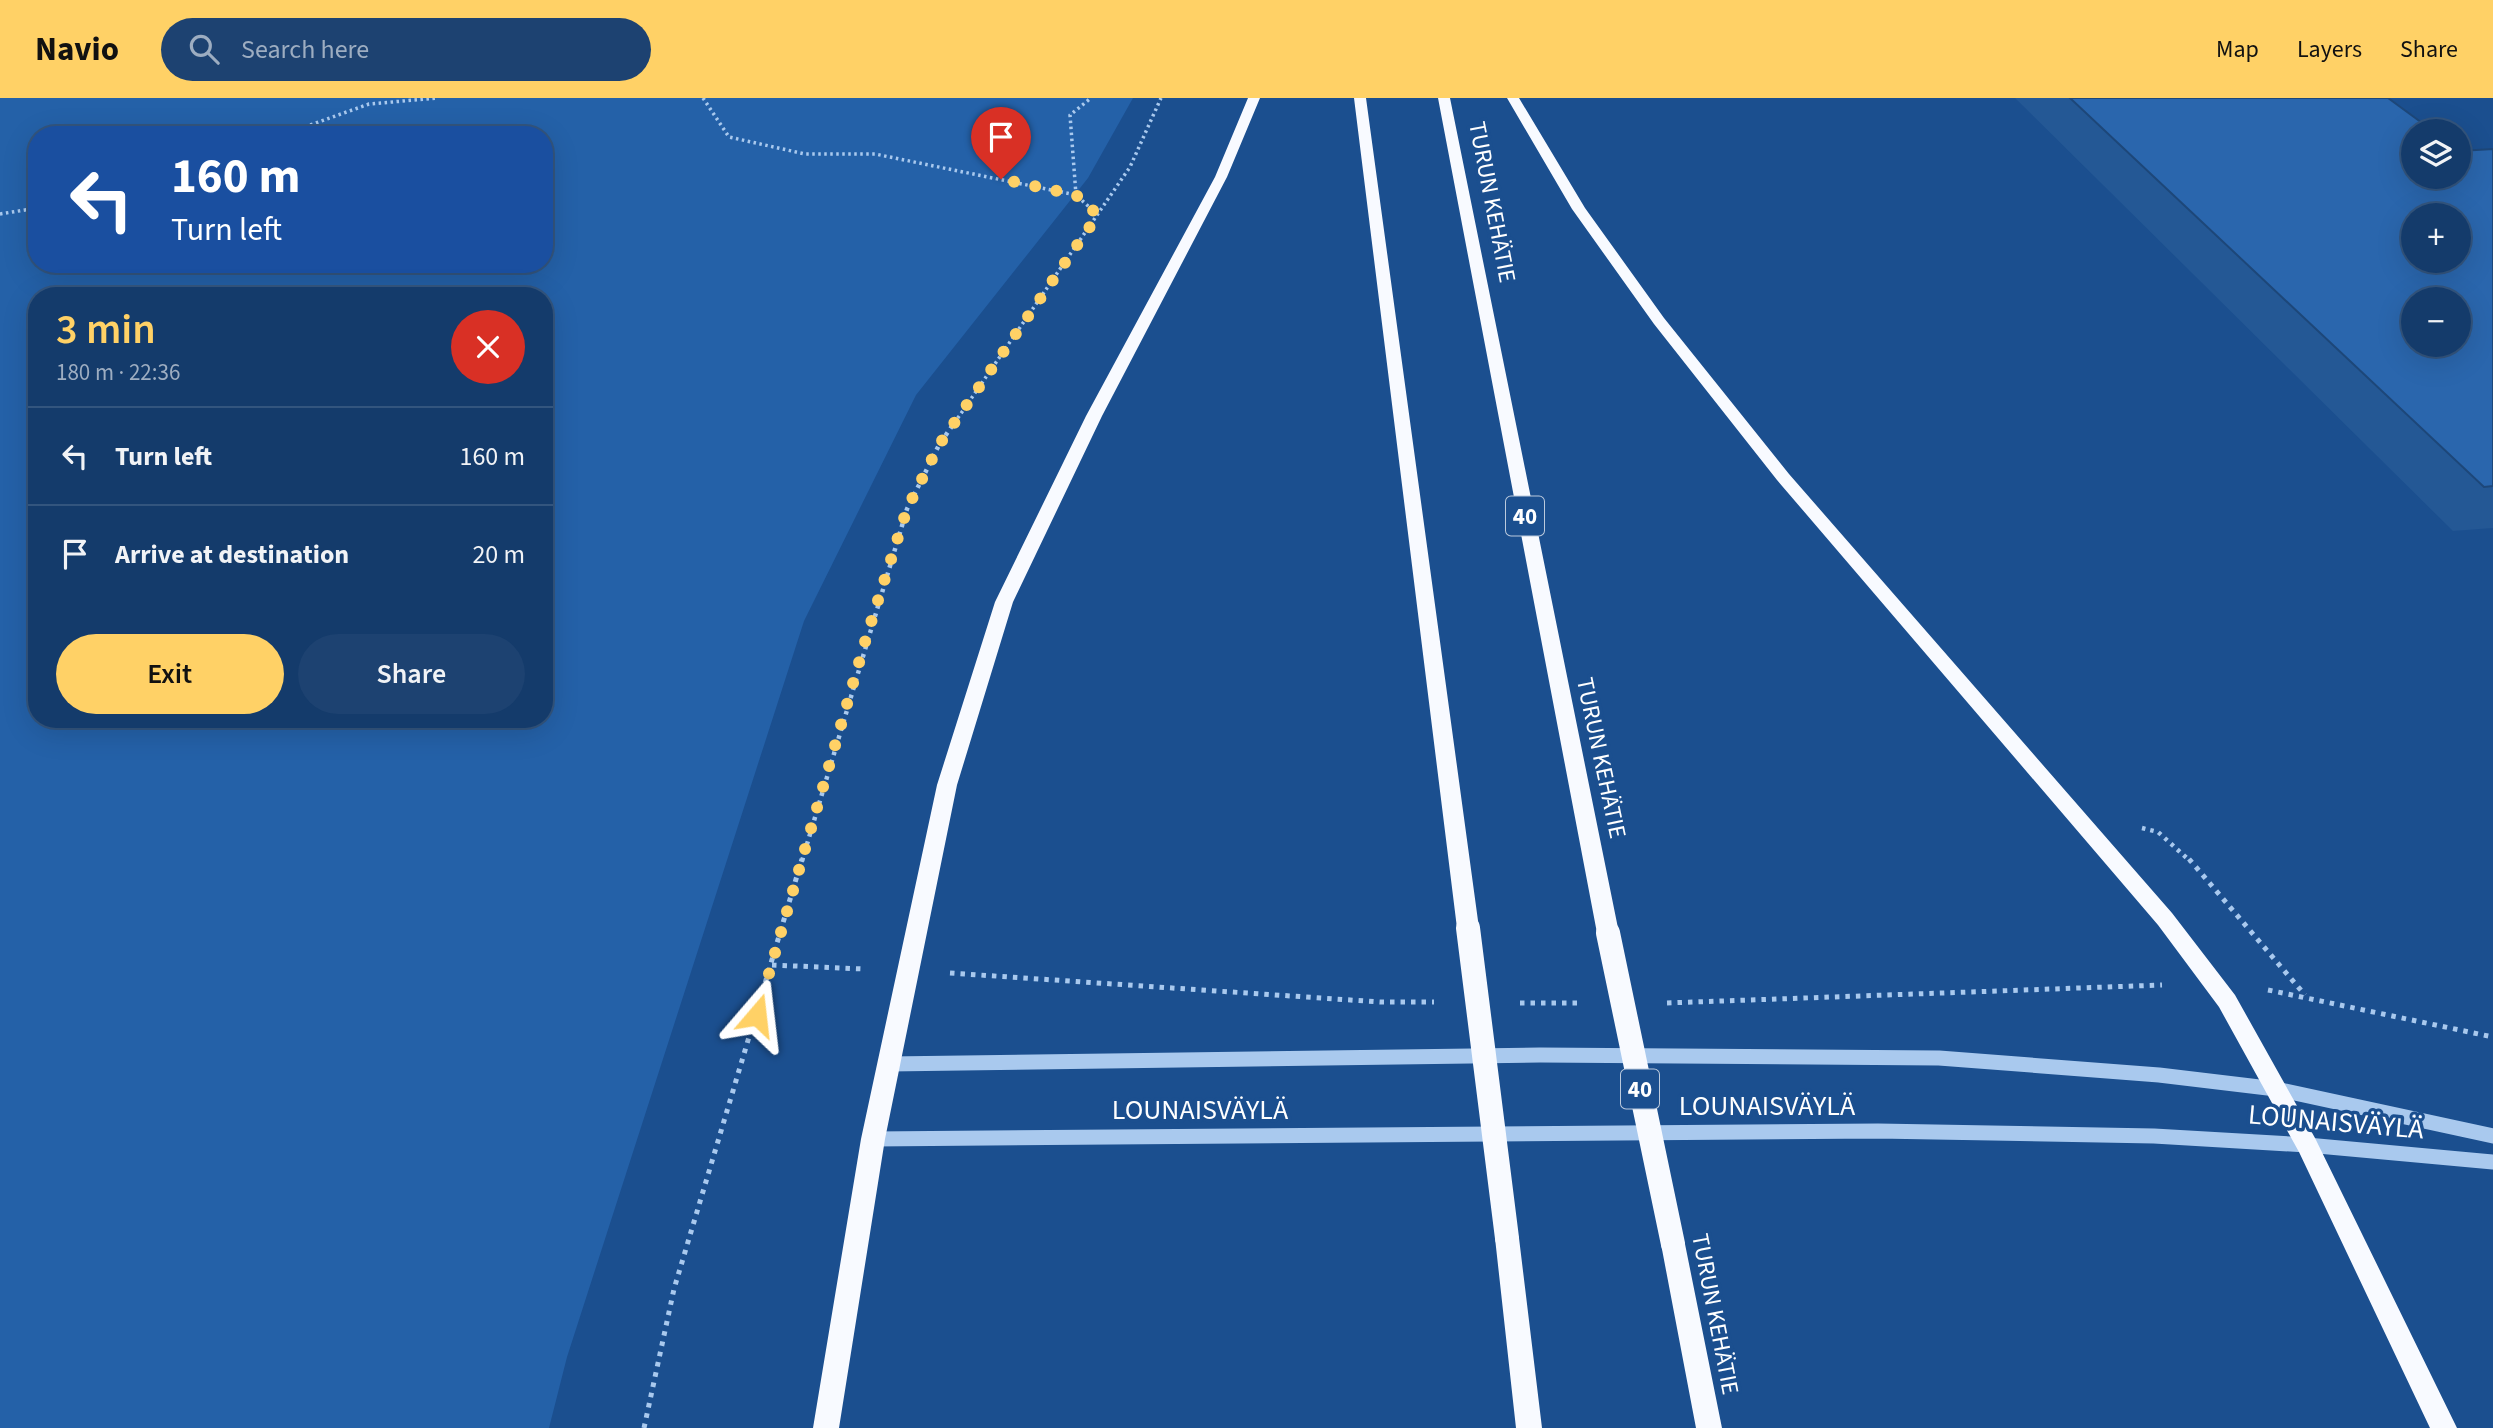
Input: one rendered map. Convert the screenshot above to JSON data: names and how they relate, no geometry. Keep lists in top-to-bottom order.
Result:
{
  "streets": {
    "highway": ["TURUN KEHÄTIE", "40"],
    "street": ["LOUNAISVÄYLÄ"]
  },
  "page": {
    "header": "Navio",
    "search": "Search here",
    "nav": ["Map", "Layers", "Share"],
    "map_buttons": ["+", "−"],
    "turn": ["160 m", "Turn left"],
    "heading": ["3 min", "180 m · 22:36"],
    "list": [
      {
        "name": "Turn left",
        "value": "160 m"
      },
      {
        "name": "Arrive at destination",
        "value": "20 m"
      }
    ],
    "buttons": ["Exit", "Share"]
  }
}
